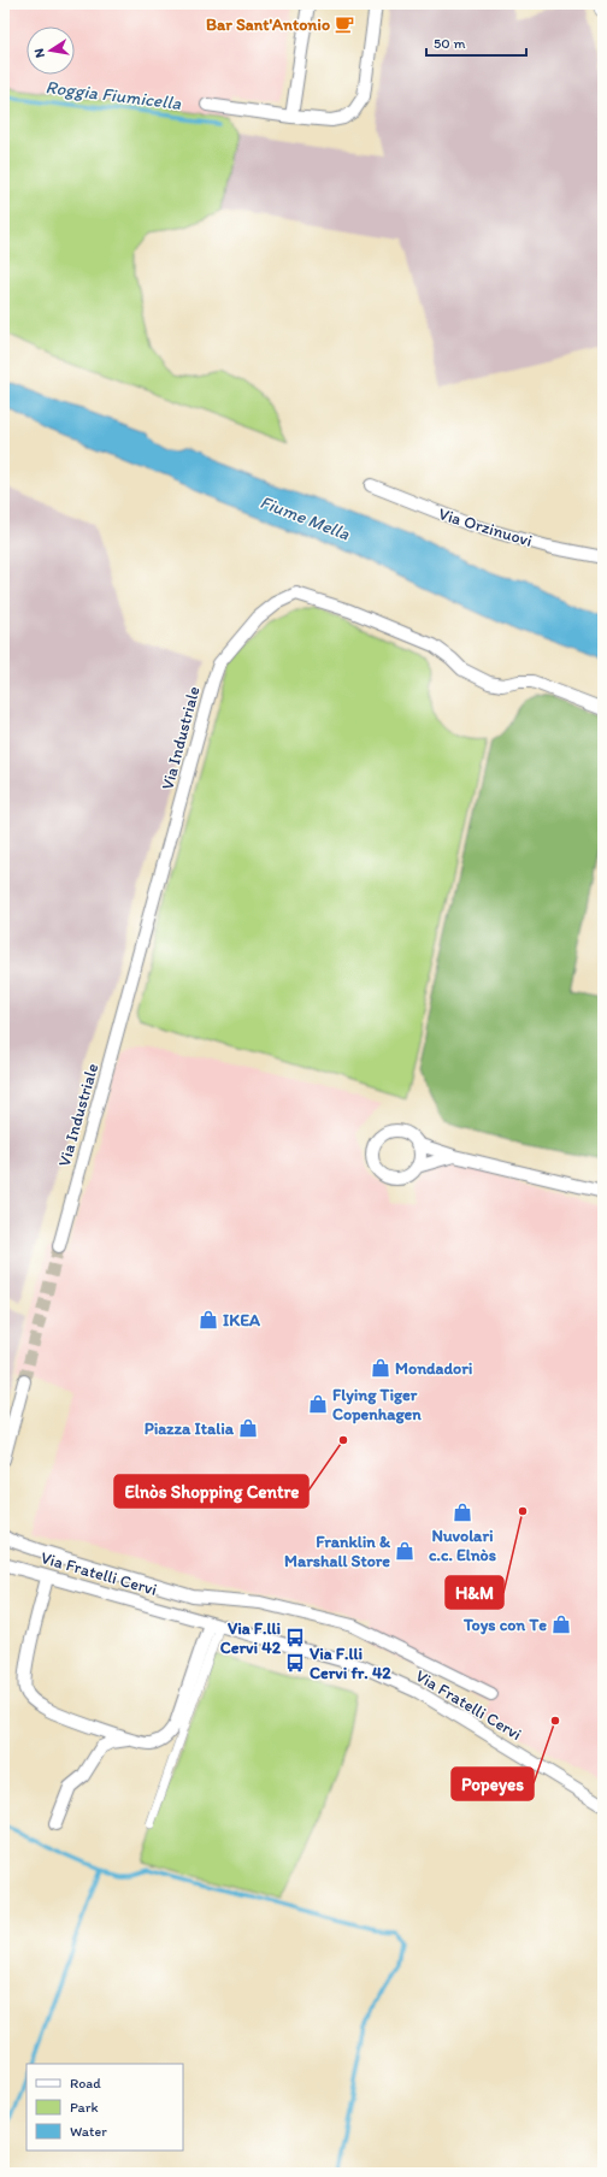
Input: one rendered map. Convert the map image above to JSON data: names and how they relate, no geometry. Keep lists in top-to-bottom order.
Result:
{
  "streets": {
    "street": ["Via Orzinuovi", "Via Industriale", "Via Fratelli Cervi"]
  },
  "water": ["Roggia Fiumicella", "Fiume Mella"],
  "places": {
    "cafe": ["Bar Sant'Antonio"],
    "shop": [
      "IKEA",
      "Mondadori",
      "Flying Tiger Copenhagen",
      "Piazza Italia",
      "Nuvolari c.c. Elnòs",
      "Franklin & Marshall Store",
      "Toys con Te"
    ],
    "other": ["Elnòs Shopping Centre", "H&M", "Popeyes"],
    "bus stop": ["Via F.lli Cervi 42", "Via F.lli Cervi fr. 42"]
  },
  "legend": ["Road", "Park", "Water"],
  "scale_bar": "50 m",
  "north": "left"
}
